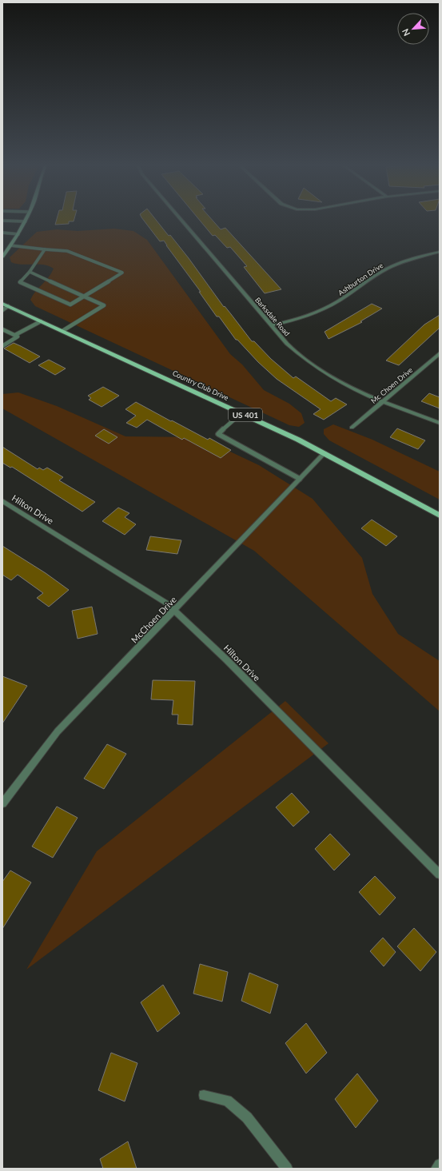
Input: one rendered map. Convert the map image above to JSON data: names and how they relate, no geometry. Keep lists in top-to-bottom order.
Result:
{
  "streets": {
    "main road": ["Country Club Drive", "US 401"],
    "street": [
      "Ashburton Drive",
      "Barksdale Road",
      "Mc Choen Drive",
      "Hilton Drive",
      "McChoen Drive"
    ]
  },
  "crossings": [
    ["Ashburton Drive", "Barksdale Road"],
    ["Barksdale Road", "Mc Choen Drive"],
    ["Country Club Drive", "McChoen Drive"],
    ["Hilton Drive", "McChoen Drive"]
  ],
  "north": "bottom left"
}
